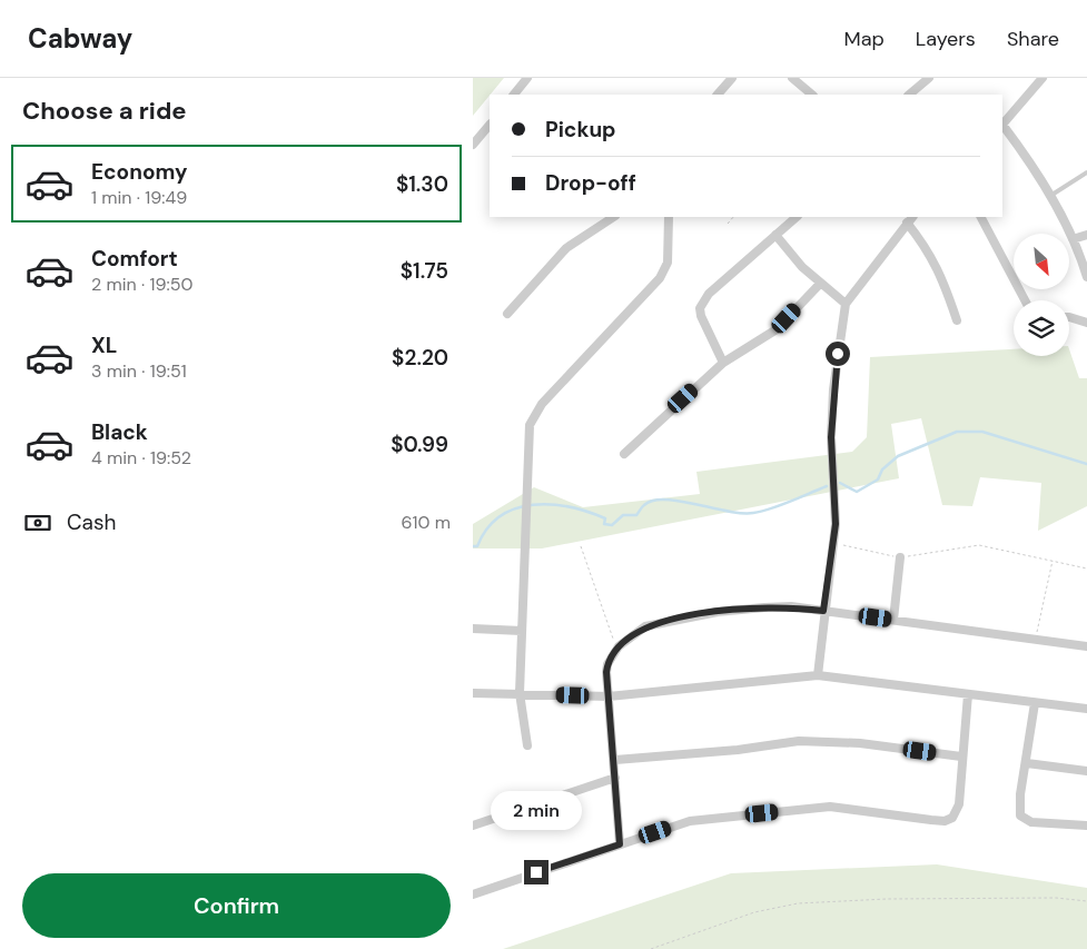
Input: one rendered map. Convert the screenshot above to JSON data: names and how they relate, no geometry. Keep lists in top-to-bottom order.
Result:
{
  "north": "bottom right",
  "page": {
    "header": "Cabway",
    "nav": ["Map", "Layers", "Share"],
    "heading": "Choose a ride",
    "banner": ["Pickup", "Drop-off"],
    "list": [
      {
        "name": "Economy",
        "note": "1 min · 19:49",
        "value": "$1.30"
      },
      {
        "name": "Comfort",
        "note": "2 min · 19:50",
        "value": "$1.75"
      },
      {
        "name": "XL",
        "note": "3 min · 19:51",
        "value": "$2.20"
      },
      {
        "name": "Black",
        "note": "4 min · 19:52",
        "value": "$0.99"
      }
    ],
    "pay": ["Cash", "610 m"],
    "bubble": "2 min",
    "buttons": "Confirm"
  }
}
